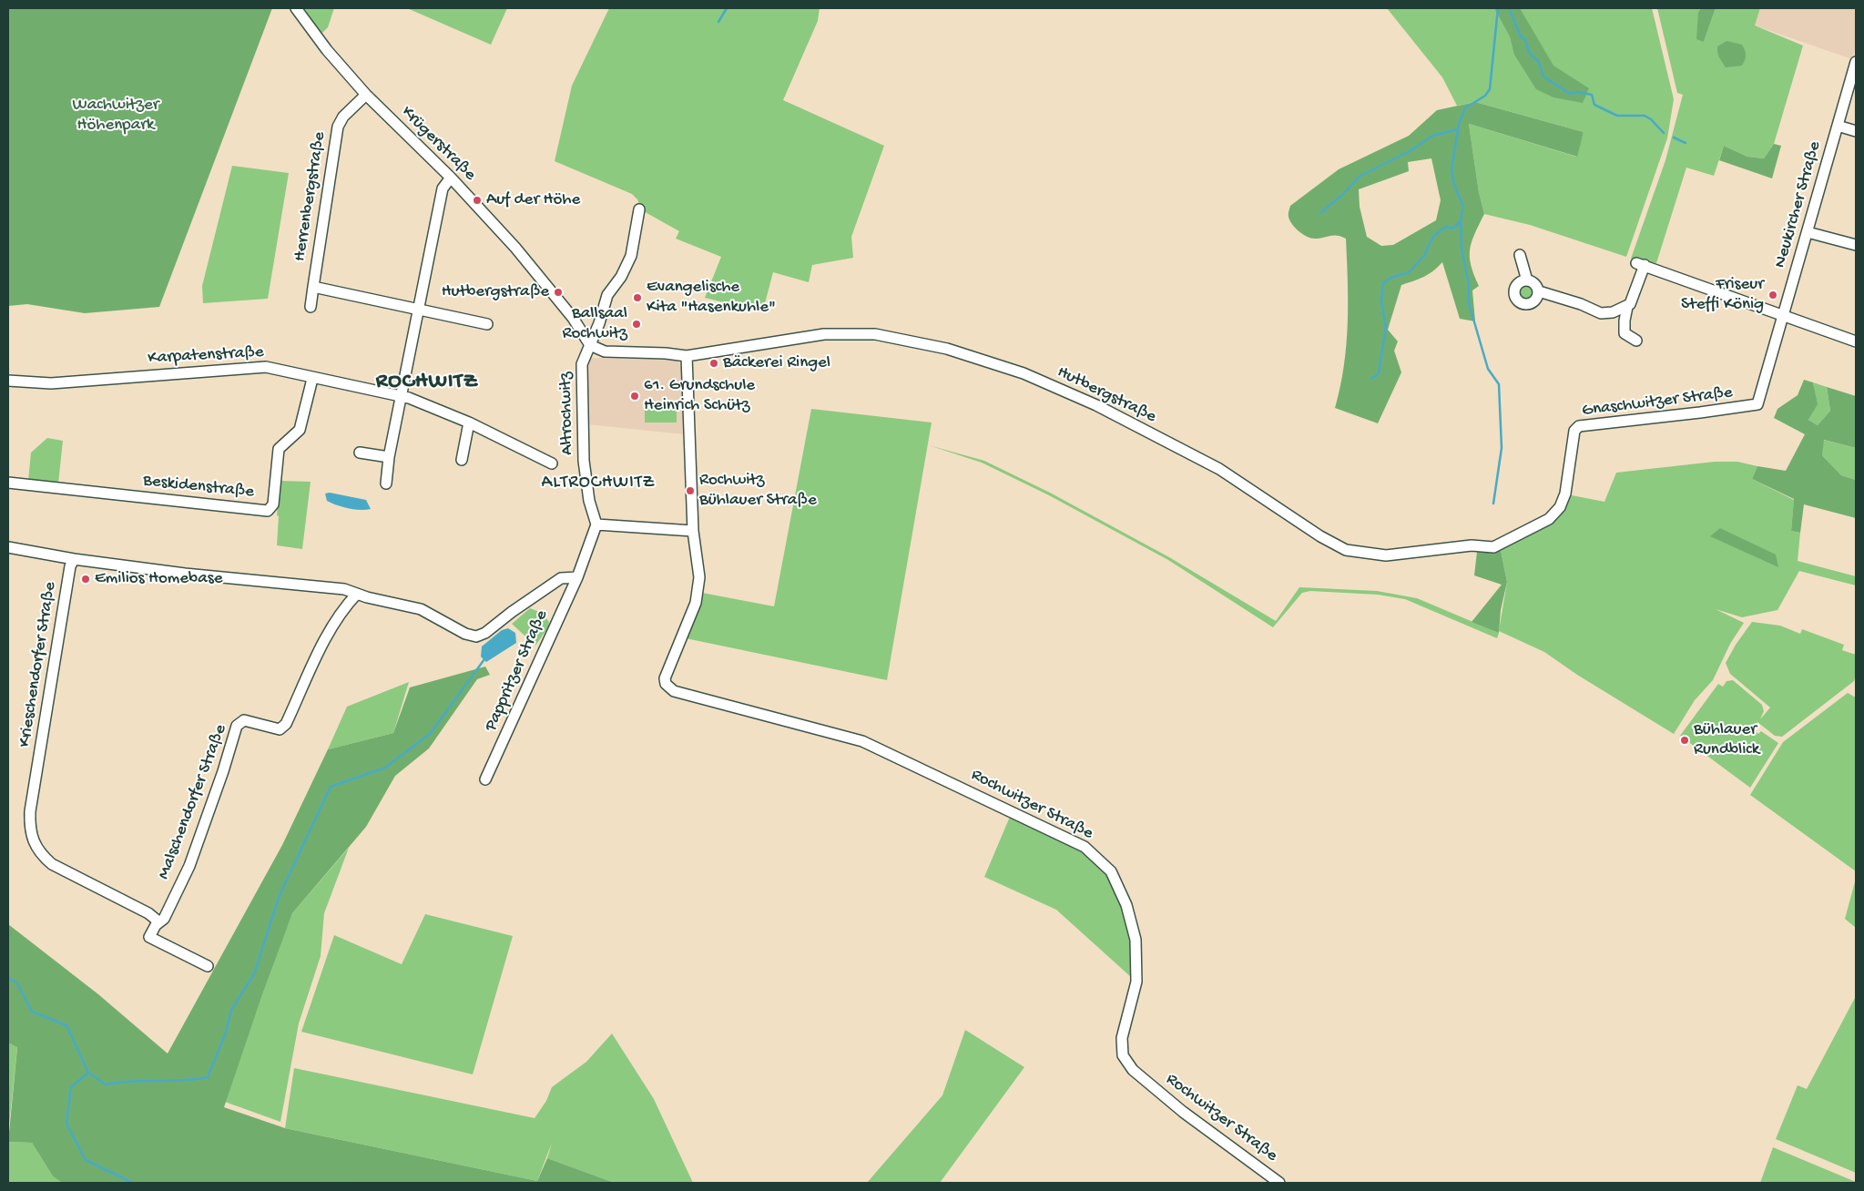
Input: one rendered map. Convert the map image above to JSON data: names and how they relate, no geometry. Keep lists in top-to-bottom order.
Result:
{
  "streets": {
    "street": [
      "Krügerstraße",
      "Herrenbergstraße",
      "Neukircher Straße",
      "Karpatenstraße",
      "Hutbergstraße",
      "Gnaschwitzer Straße",
      "Altrochwitz",
      "Beskidenstraße",
      "Krieschendorfer Straße",
      "Pappritzer Straße",
      "Malschendorfer Straße",
      "Rochwitzer Straße"
    ]
  },
  "crossings": [
    ["Krügerstraße", "Herrenbergstraße"],
    ["Krügerstraße", "Hutbergstraße"],
    ["Krügerstraße", "Altrochwitz"],
    ["Neukircher Straße", "Gnaschwitzer Straße"],
    ["Karpatenstraße", "Beskidenstraße"],
    ["Hutbergstraße", "Gnaschwitzer Straße"],
    ["Hutbergstraße", "Altrochwitz"],
    ["Krieschendorfer Straße", "Malschendorfer Straße"]
  ],
  "districts": ["ROCHWITZ", "ALTROCHWITZ"],
  "parks": ["Wachwitzer Höhenpark"],
  "places": [
    "Auf der Höhe",
    "Hutbergstraße",
    "Friseur Steffi König",
    "Evangelische Kita \"Hasenkuhle\"",
    "Ballsaal Rochwitz",
    "Bäckerei Ringel",
    "61. Grundschule Heinrich Schütz",
    "Rochwitz Bühlauer Straße",
    "Emilios Homebase",
    "Bühlauer Rundblick"
  ]
}
